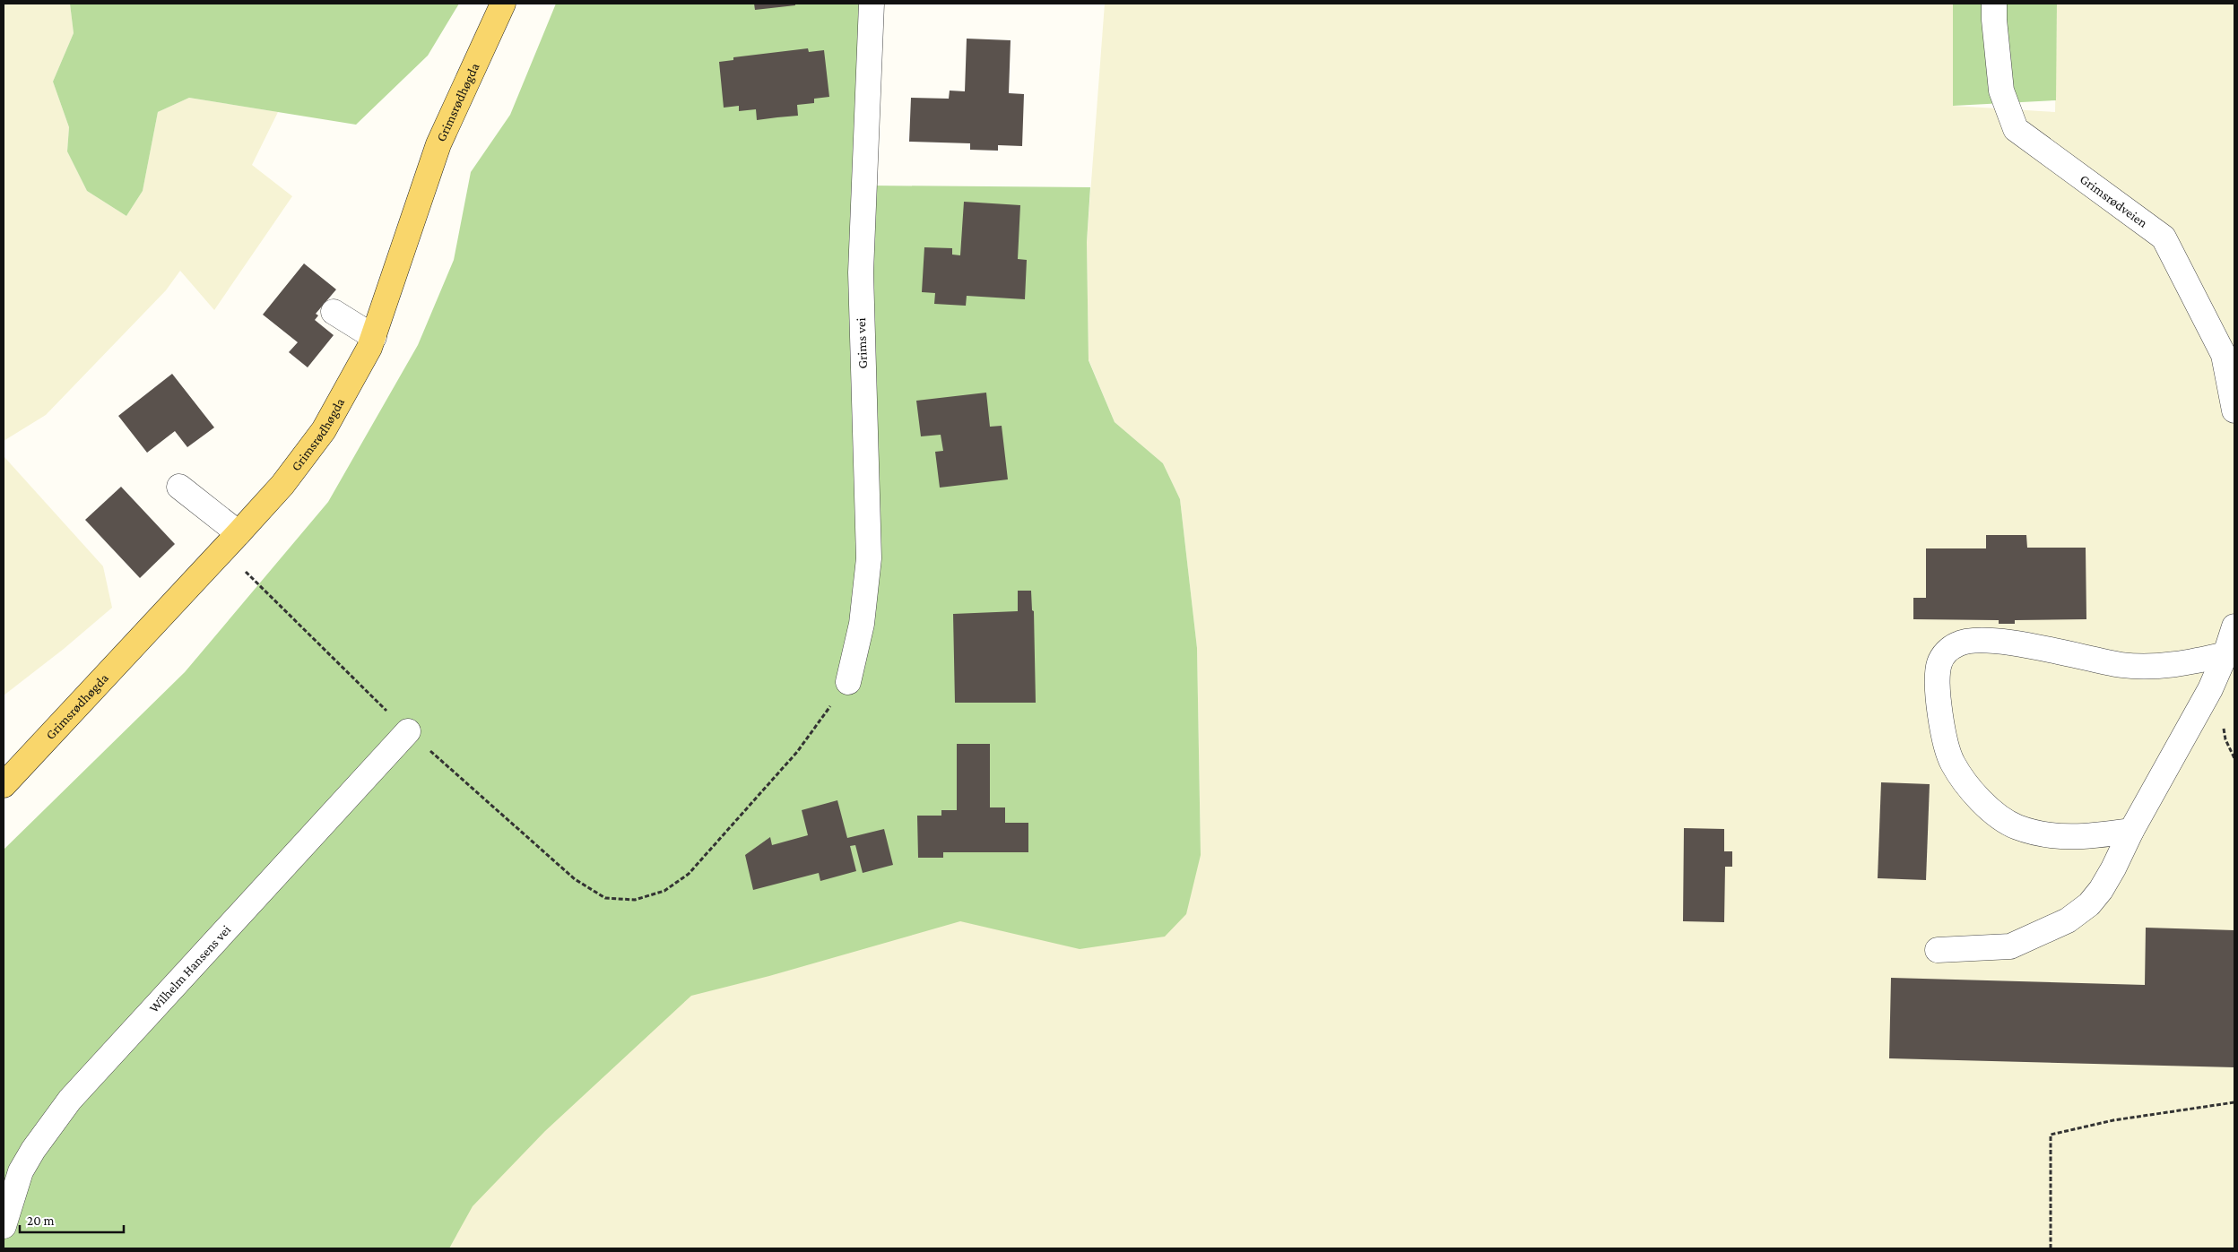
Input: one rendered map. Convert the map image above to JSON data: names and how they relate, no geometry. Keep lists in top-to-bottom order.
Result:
{
  "streets": {
    "main road": ["Grimsrødhøgda"],
    "street": ["Grimsrødveien", "Grims vei", "Wilhelm Hansens vei"]
  },
  "scale_bar": "20 m"
}
